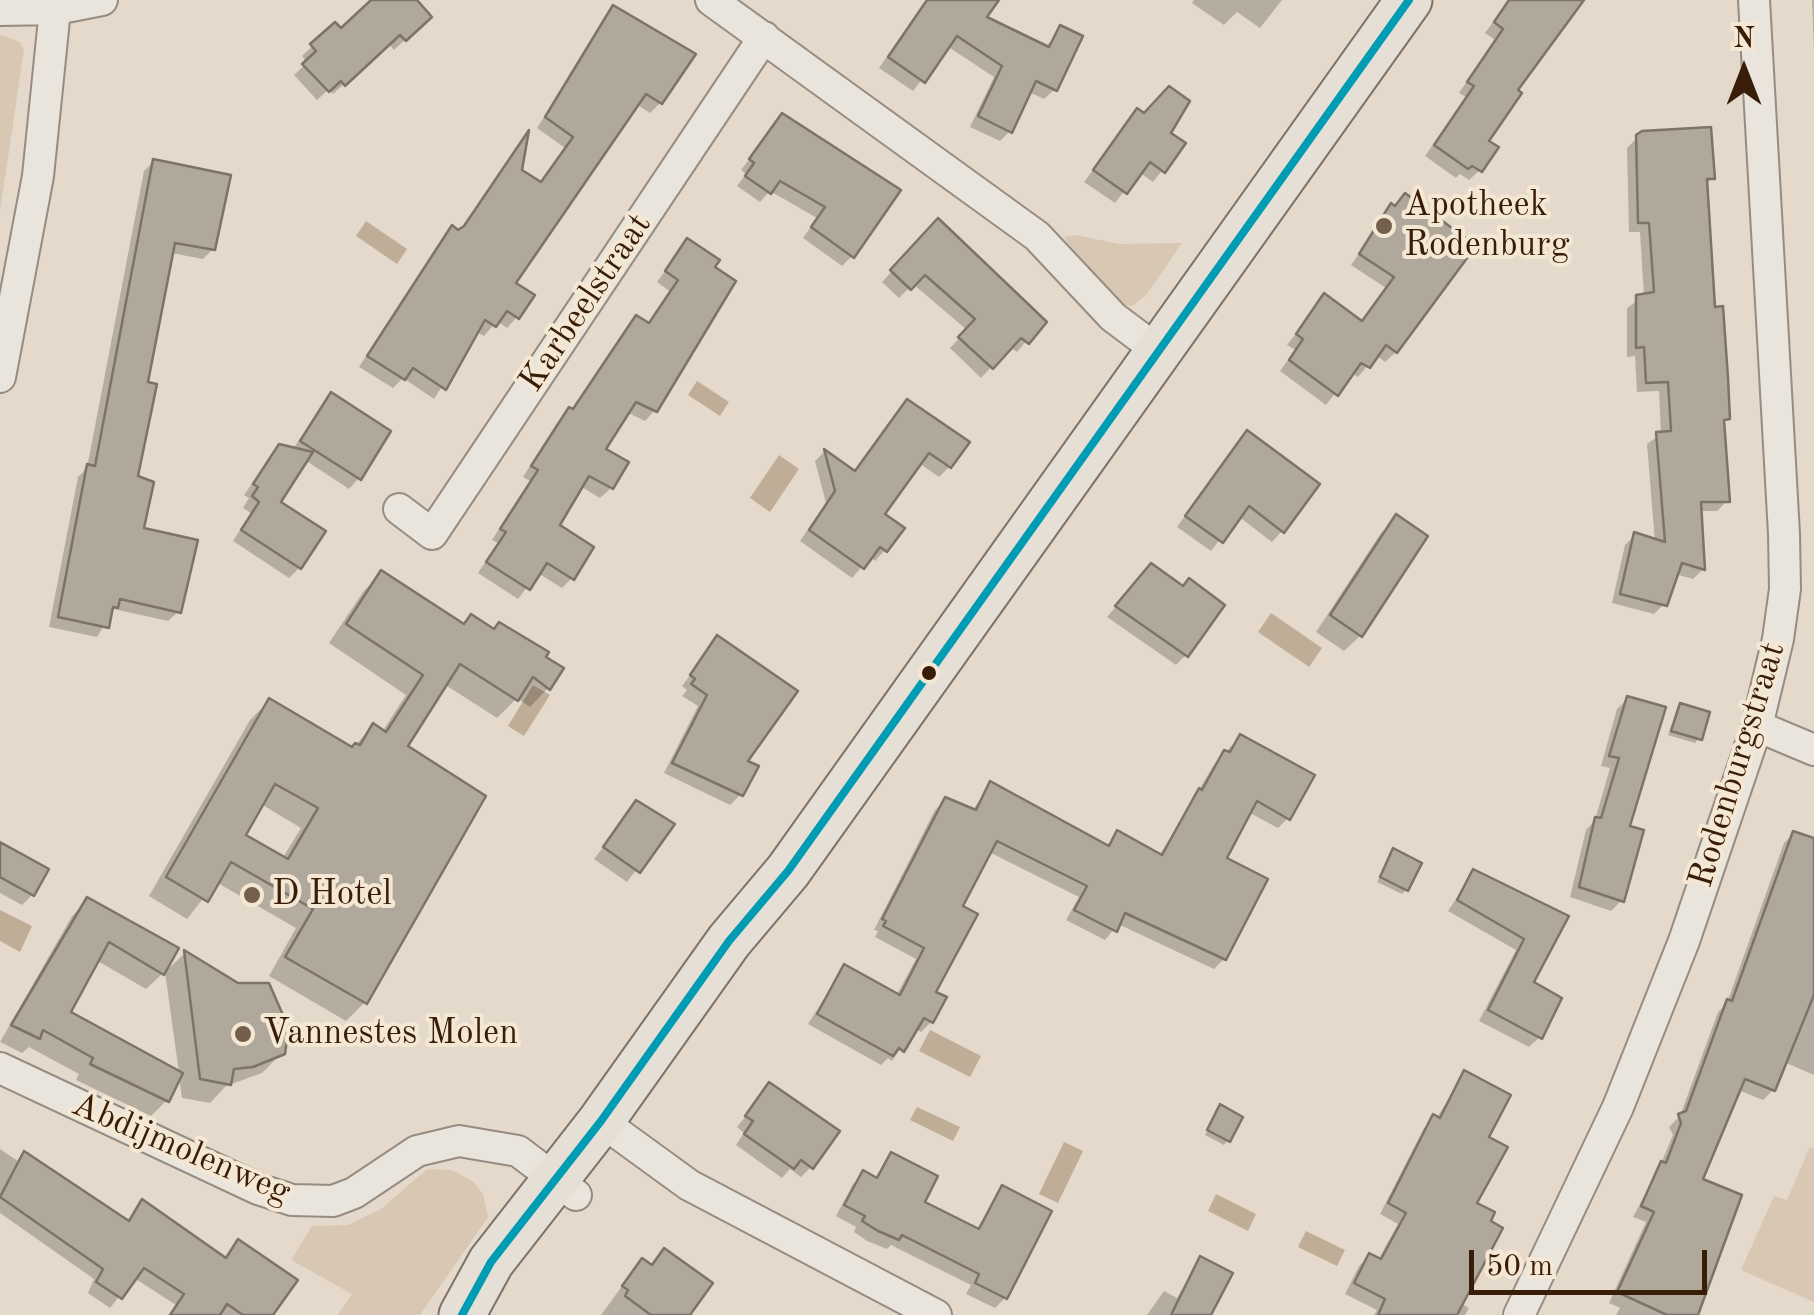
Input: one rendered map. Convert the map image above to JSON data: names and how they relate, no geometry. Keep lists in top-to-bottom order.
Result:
{
  "streets": {
    "street": ["Karbeelstraat", "Rodenburgstraat", "Abdijmolenweg"]
  },
  "places": ["Apotheek Rodenburg", "D Hotel", "Vannestes Molen"],
  "scale_bar": "50 m",
  "north": "top"
}
